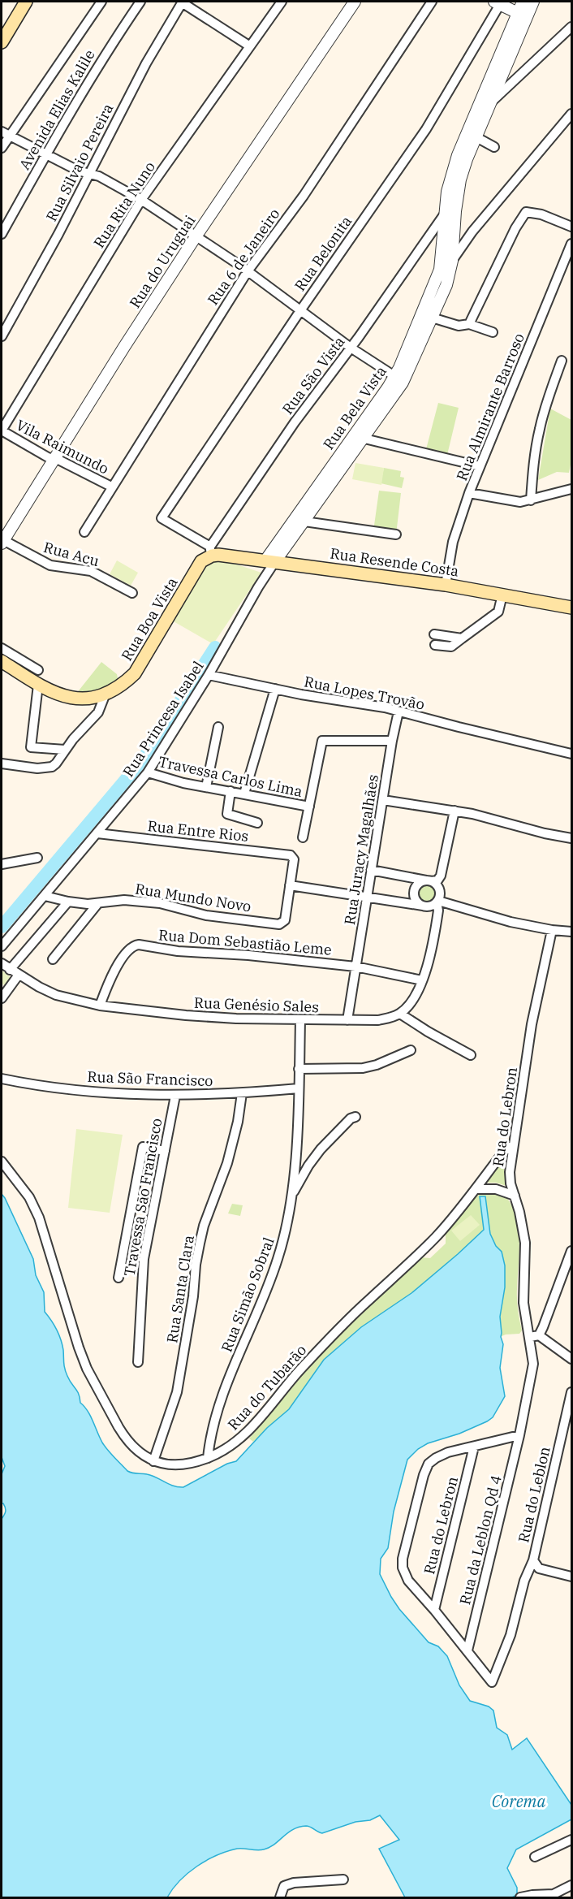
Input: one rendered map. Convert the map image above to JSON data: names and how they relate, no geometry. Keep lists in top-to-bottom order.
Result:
{
  "streets": {
    "main road": ["Rua Resende Costa", "Rua Boa Vista"],
    "street": [
      "Avenida Elias Kalile",
      "Rua Silvaio Pereira",
      "Rua Rita Nuno",
      "Rua Belonita",
      "Rua 6 de Janeiro",
      "Rua do Uruguai",
      "Rua São Vista",
      "Rua Almirante Barroso",
      "Rua Bela Vista",
      "Vila Raimundo",
      "Rua Acu",
      "Rua Lopes Trovão",
      "Rua Princesa Isabel",
      "Travessa Carlos Lima",
      "Rua Entre Rios",
      "Rua Juracy Magalhães",
      "Rua Mundo Novo",
      "Rua Dom Sebastião Leme",
      "Rua Genésio Sales",
      "Rua São Francisco",
      "Rua do Lebron",
      "Travessa Sāo Francisco",
      "Rua Santa Clara",
      "Rua Simão Sobral",
      "Rua do Tubarão",
      "Rua do Leblon",
      "Rua da Leblon Qd 4"
    ]
  },
  "crossings": [
    ["Rua Rita Nuno", "Vila Raimundo"],
    ["Rua Belonita", "Rua São Vista"],
    ["Rua Belonita", "Rua Resende Costa"],
    ["Rua Belonita", "Rua Boa Vista"],
    ["Rua 6 de Janeiro", "Vila Raimundo"],
    ["Rua do Uruguai", "Vila Raimundo"],
    ["Rua do Uruguai", "Rua Acu"],
    ["Rua São Vista", "Rua Resende Costa"],
    ["Rua São Vista", "Rua Boa Vista"],
    ["Rua Almirante Barroso", "Rua Resende Costa"],
    ["Rua Bela Vista", "Rua Resende Costa"],
    ["Rua Bela Vista", "Rua Princesa Isabel"],
    ["Rua Resende Costa", "Rua Boa Vista"],
    ["Rua Resende Costa", "Rua Princesa Isabel"],
    ["Rua Lopes Trovão", "Rua Princesa Isabel"],
    ["Rua Lopes Trovão", "Rua Juracy Magalhães"],
    ["Rua Princesa Isabel", "Travessa Carlos Lima"],
    ["Rua Princesa Isabel", "Rua Entre Rios"],
    ["Rua Princesa Isabel", "Rua Mundo Novo"],
    ["Rua Entre Rios", "Rua Mundo Novo"],
    ["Rua Juracy Magalhães", "Rua Dom Sebastião Leme"],
    ["Rua Juracy Magalhães", "Rua Genésio Sales"],
    ["Rua Dom Sebastião Leme", "Rua Genésio Sales"],
    ["Rua Genésio Sales", "Rua Simão Sobral"],
    ["Rua São Francisco", "Travessa Sāo Francisco"],
    ["Rua São Francisco", "Rua Santa Clara"],
    ["Rua São Francisco", "Rua Simão Sobral"],
    ["Rua do Lebron", "Rua do Tubarão"],
    ["Rua do Lebron", "Rua do Leblon"],
    ["Rua do Lebron", "Rua da Leblon Qd 4"],
    ["Rua Santa Clara", "Rua do Tubarão"],
    ["Rua Simão Sobral", "Rua do Tubarão"]
  ],
  "water": ["Corema"]
}
